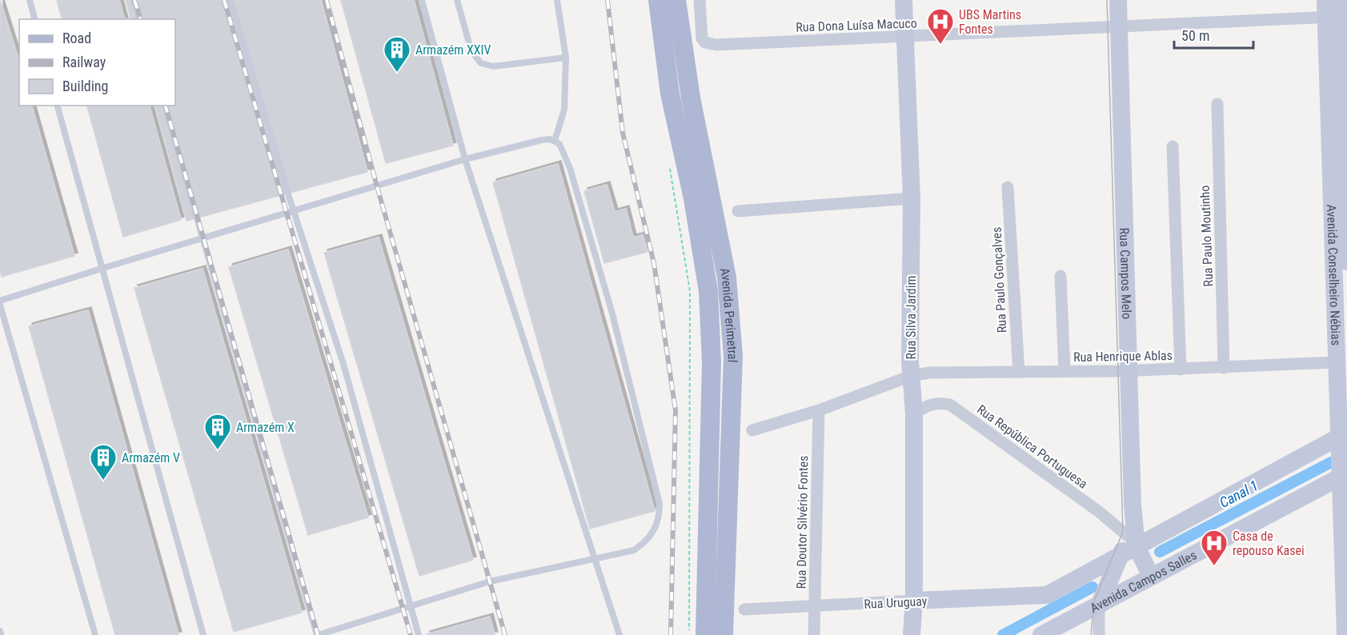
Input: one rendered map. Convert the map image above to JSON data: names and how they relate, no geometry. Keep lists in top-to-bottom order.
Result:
{
  "streets": {
    "main road": ["Avenida Perimetral"],
    "street": [
      "Rua Dona Luísa Macuco",
      "Rua Paulo Moutinho",
      "Rua Campos Melo",
      "Avenida Conselheiro Nébias",
      "Rua Paulo Gonçalves",
      "Rua Silva Jardim",
      "Rua Henrique Ablas",
      "Rua República Portuguesa",
      "Rua Doutor Silvério Fontes",
      "Avenida Campos Salles",
      "Rua Uruguay"
    ]
  },
  "crossings": [
    ["Rua Dona Luísa Macuco", "Rua Campos Melo"],
    ["Rua Dona Luísa Macuco", "Avenida Conselheiro Nébias"],
    ["Rua Dona Luísa Macuco", "Rua Silva Jardim"],
    ["Rua Paulo Moutinho", "Rua Henrique Ablas"],
    ["Rua Campos Melo", "Rua Henrique Ablas"],
    ["Rua Campos Melo", "Rua República Portuguesa"],
    ["Rua Campos Melo", "Rua Uruguay"],
    ["Avenida Conselheiro Nébias", "Rua Henrique Ablas"],
    ["Avenida Conselheiro Nébias", "Avenida Campos Salles"],
    ["Rua Paulo Gonçalves", "Rua Henrique Ablas"],
    ["Rua Silva Jardim", "Rua Henrique Ablas"],
    ["Rua Silva Jardim", "Rua República Portuguesa"],
    ["Rua Silva Jardim", "Rua Uruguay"],
    ["Rua Henrique Ablas", "Rua Doutor Silvério Fontes"],
    ["Rua República Portuguesa", "Rua Uruguay"],
    ["Rua Doutor Silvério Fontes", "Rua Uruguay"]
  ],
  "water": ["Canal 1"],
  "places": {
    "hospital": ["UBS Martins Fontes", "Casa de repouso Kasei"],
    "building": ["Armazém XXIV", "Armazém X", "Armazém V"]
  },
  "legend": ["Road", "Railway", "Building"],
  "scale_bar": "50 m"
}
